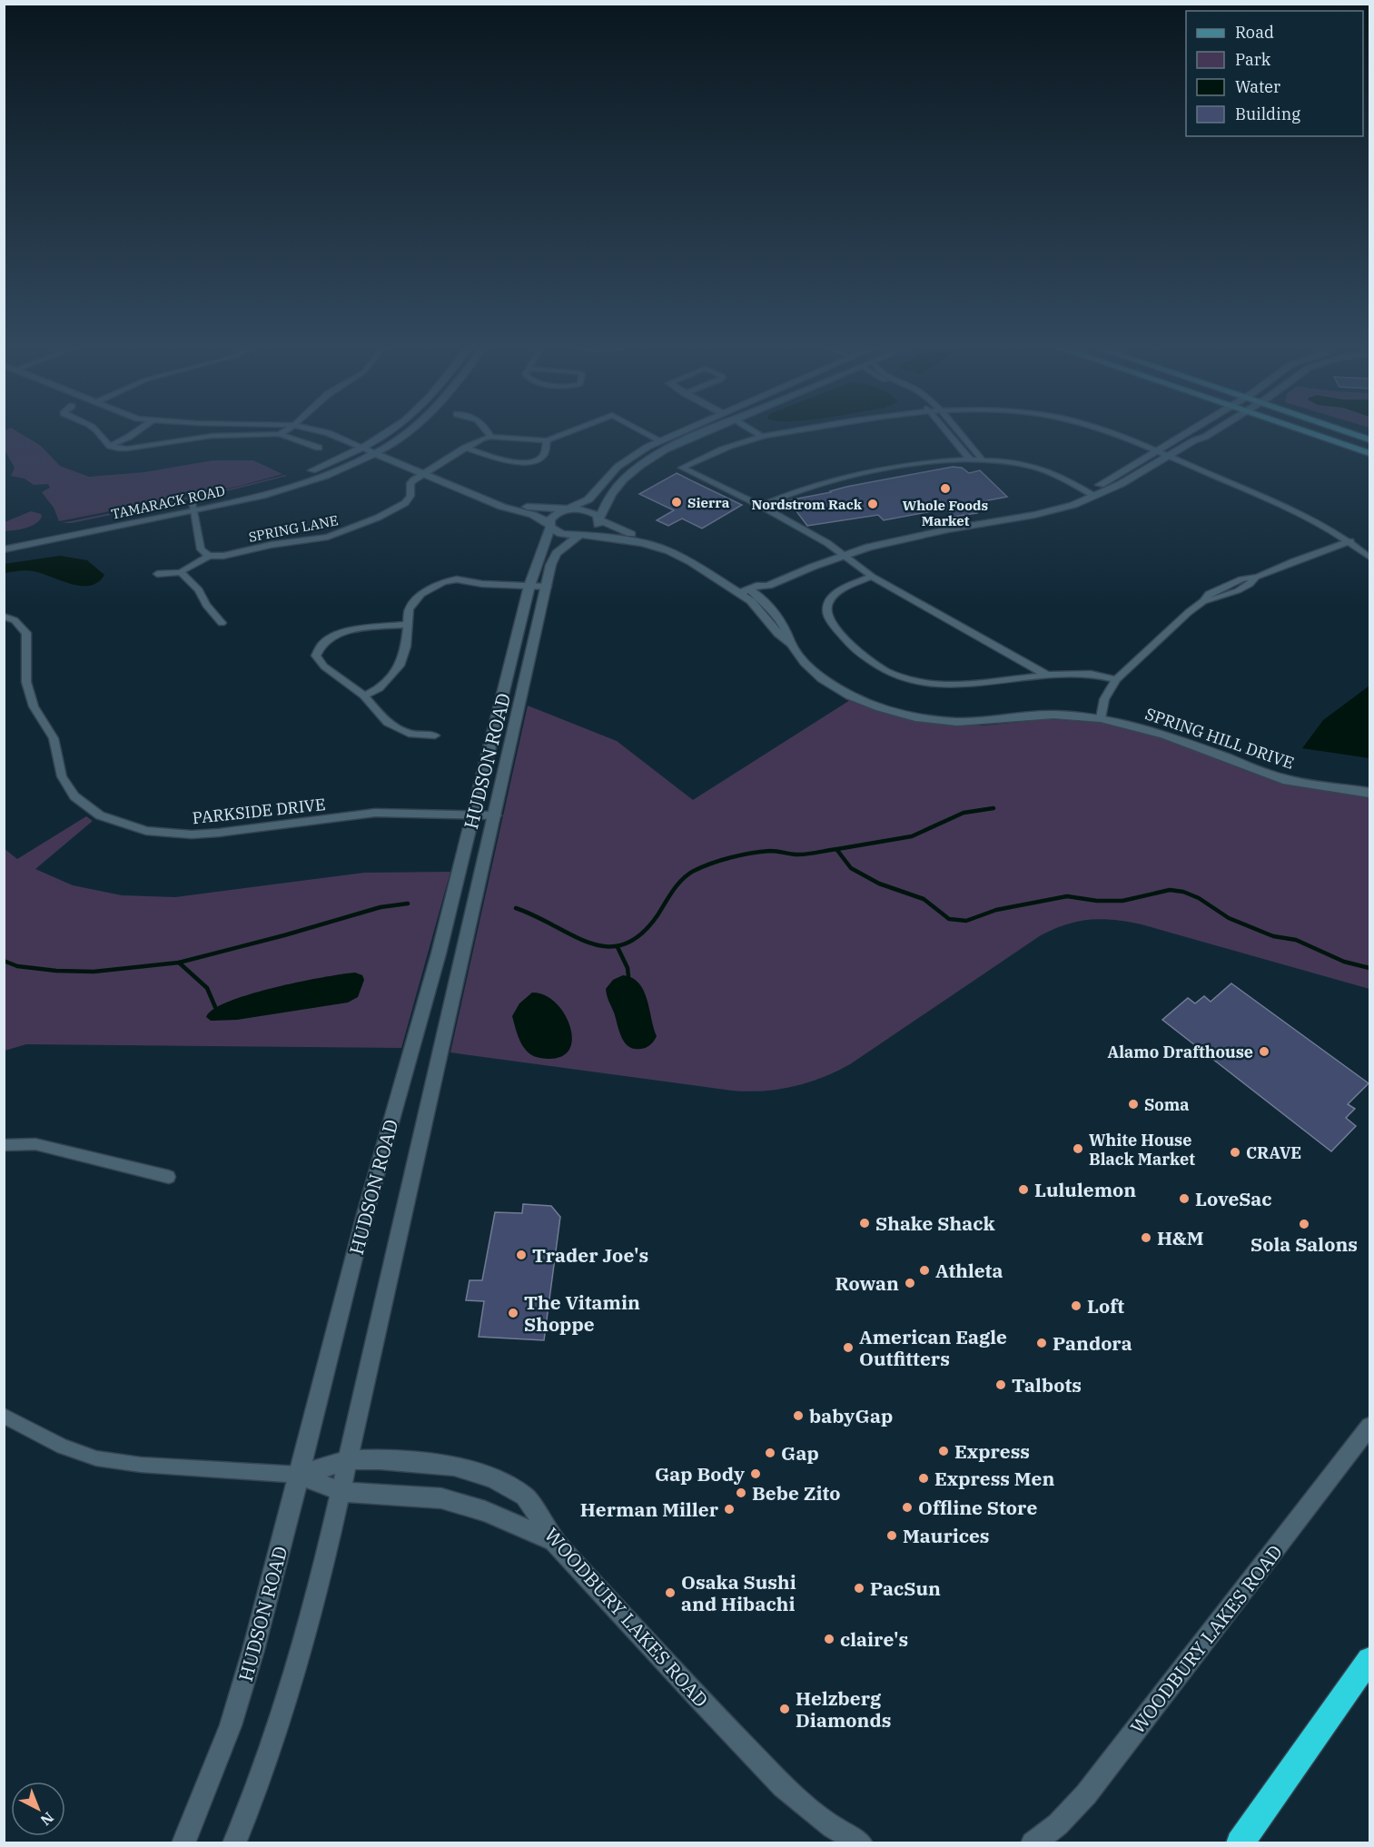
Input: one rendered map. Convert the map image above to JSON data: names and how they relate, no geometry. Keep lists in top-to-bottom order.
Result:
{
  "streets": {
    "street": [
      "TAMARACK ROAD",
      "SPRING LANE",
      "SPRING HILL DRIVE",
      "HUDSON ROAD",
      "PARKSIDE DRIVE",
      "WOODBURY LAKES ROAD"
    ]
  },
  "crossings": [
    ["SPRING HILL DRIVE", "HUDSON ROAD"],
    ["HUDSON ROAD", "PARKSIDE DRIVE"],
    ["HUDSON ROAD", "WOODBURY LAKES ROAD"]
  ],
  "places": [
    "Whole Foods Market",
    "Sierra",
    "Nordstrom Rack",
    "Alamo Drafthouse",
    "Soma",
    "White House Black Market",
    "CRAVE",
    "Lululemon",
    "LoveSac",
    "Shake Shack",
    "Sola Salons",
    "H&M",
    "Trader Joe's",
    "Athleta",
    "Rowan",
    "Loft",
    "The Vitamin Shoppe",
    "Pandora",
    "American Eagle Outfitters",
    "Talbots",
    "babyGap",
    "Express",
    "Gap",
    "Gap Body",
    "Express Men",
    "Bebe Zito",
    "Offline Store",
    "Herman Miller",
    "Maurices",
    "PacSun",
    "Osaka Sushi and Hibachi",
    "claire's",
    "Helzberg Diamonds"
  ],
  "legend": [
    "Road",
    "Park",
    "Water",
    "Building"
  ],
  "north": "bottom right"
}
